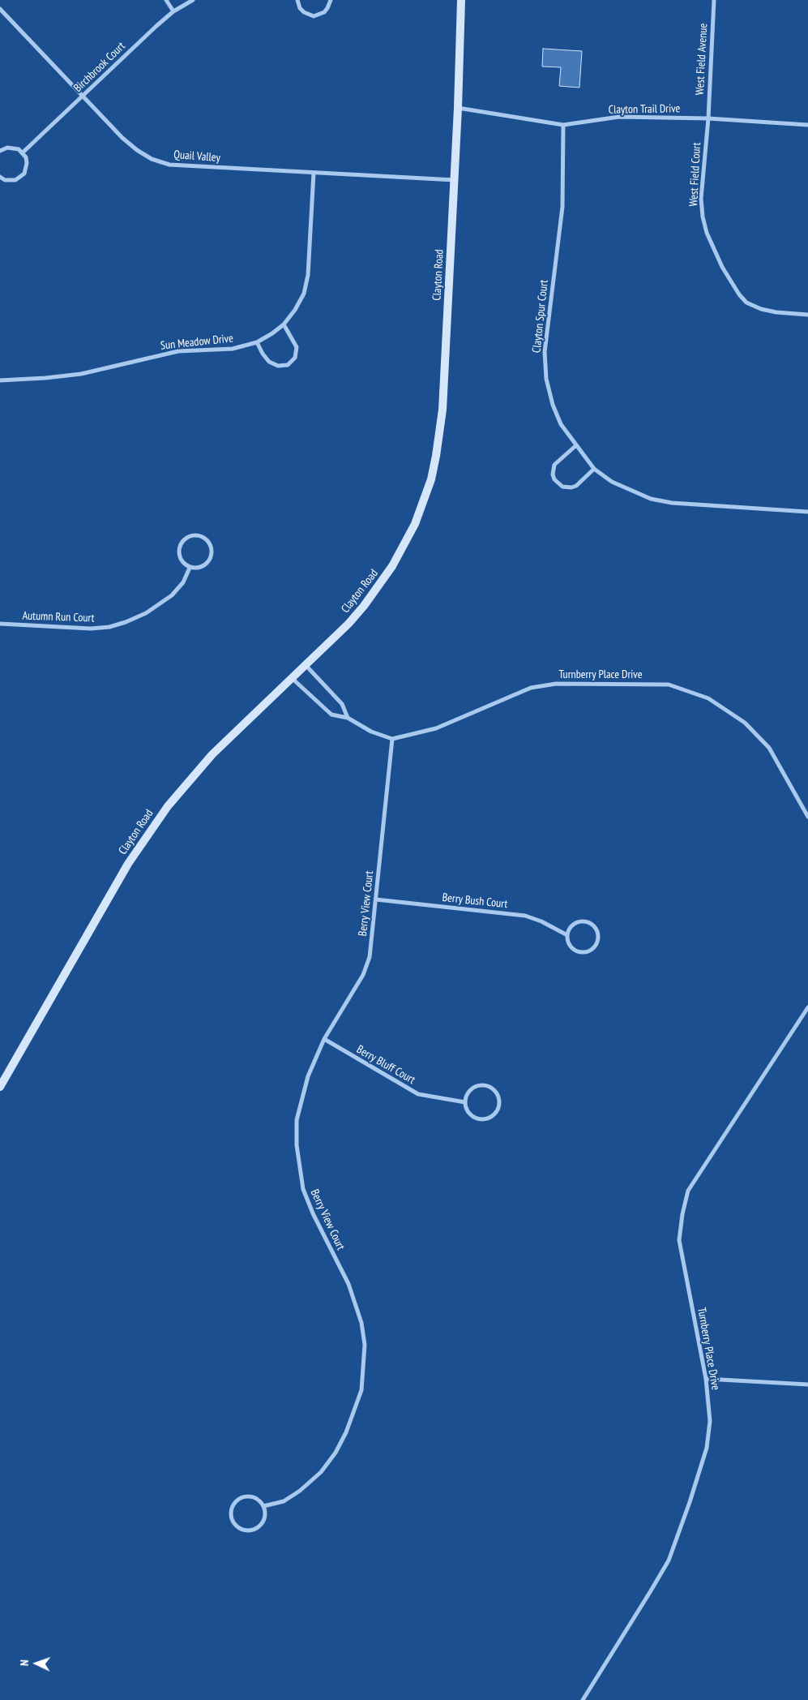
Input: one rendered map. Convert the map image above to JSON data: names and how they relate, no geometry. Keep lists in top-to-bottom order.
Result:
{
  "streets": {
    "main road": ["Clayton Road"],
    "street": [
      "West Field Avenue",
      "Birchbrook Court",
      "Clayton Trail Drive",
      "Quail Valley",
      "West Field Court",
      "Clayton Spur Court",
      "Sun Meadow Drive",
      "Autumn Run Court",
      "Turnberry Place Drive",
      "Berry Bush Court",
      "Berry View Court",
      "Berry Bluff Court"
    ]
  },
  "crossings": [
    ["West Field Avenue", "Clayton Trail Drive"],
    ["West Field Avenue", "West Field Court"],
    ["Birchbrook Court", "Quail Valley"],
    ["Clayton Trail Drive", "West Field Court"],
    ["Clayton Trail Drive", "Clayton Road"],
    ["Clayton Trail Drive", "Clayton Spur Court"],
    ["Quail Valley", "Clayton Road"],
    ["Quail Valley", "Sun Meadow Drive"],
    ["Turnberry Place Drive", "Berry View Court"],
    ["Berry Bush Court", "Berry View Court"],
    ["Berry View Court", "Berry Bluff Court"]
  ],
  "north": "left"
}
